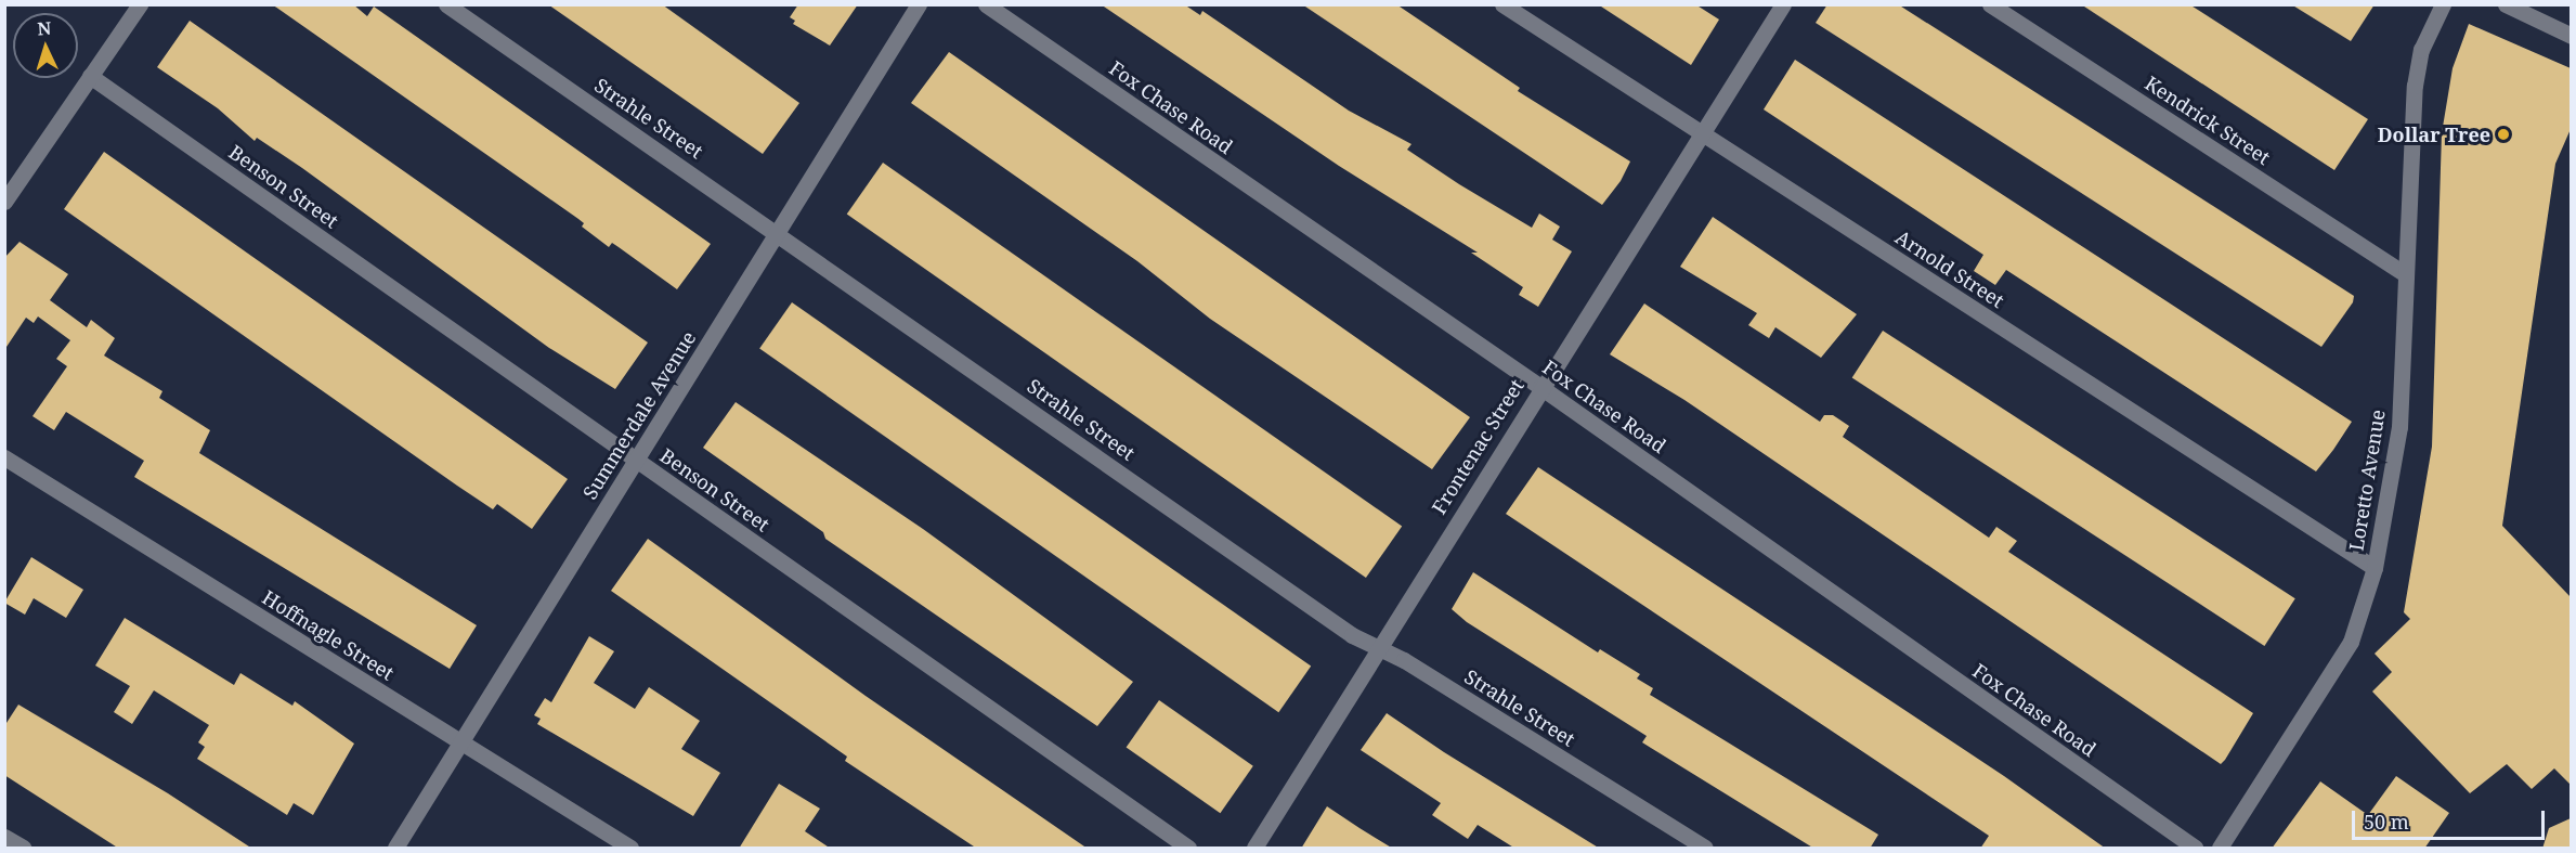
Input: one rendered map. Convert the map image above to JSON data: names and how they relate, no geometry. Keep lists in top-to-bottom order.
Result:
{
  "streets": {
    "street": [
      "Fox Chase Road",
      "Strahle Street",
      "Kendrick Street",
      "Benson Street",
      "Arnold Street",
      "Summerdale Avenue",
      "Frontenac Street",
      "Loretto Avenue",
      "Hoffnagle Street"
    ]
  },
  "crossings": [
    ["Fox Chase Road", "Frontenac Street"],
    ["Strahle Street", "Summerdale Avenue"],
    ["Strahle Street", "Frontenac Street"],
    ["Kendrick Street", "Loretto Avenue"],
    ["Benson Street", "Summerdale Avenue"],
    ["Arnold Street", "Frontenac Street"],
    ["Arnold Street", "Loretto Avenue"],
    ["Summerdale Avenue", "Hoffnagle Street"]
  ],
  "places": ["Dollar Tree"],
  "scale_bar": "50 m",
  "north": "top"
}
